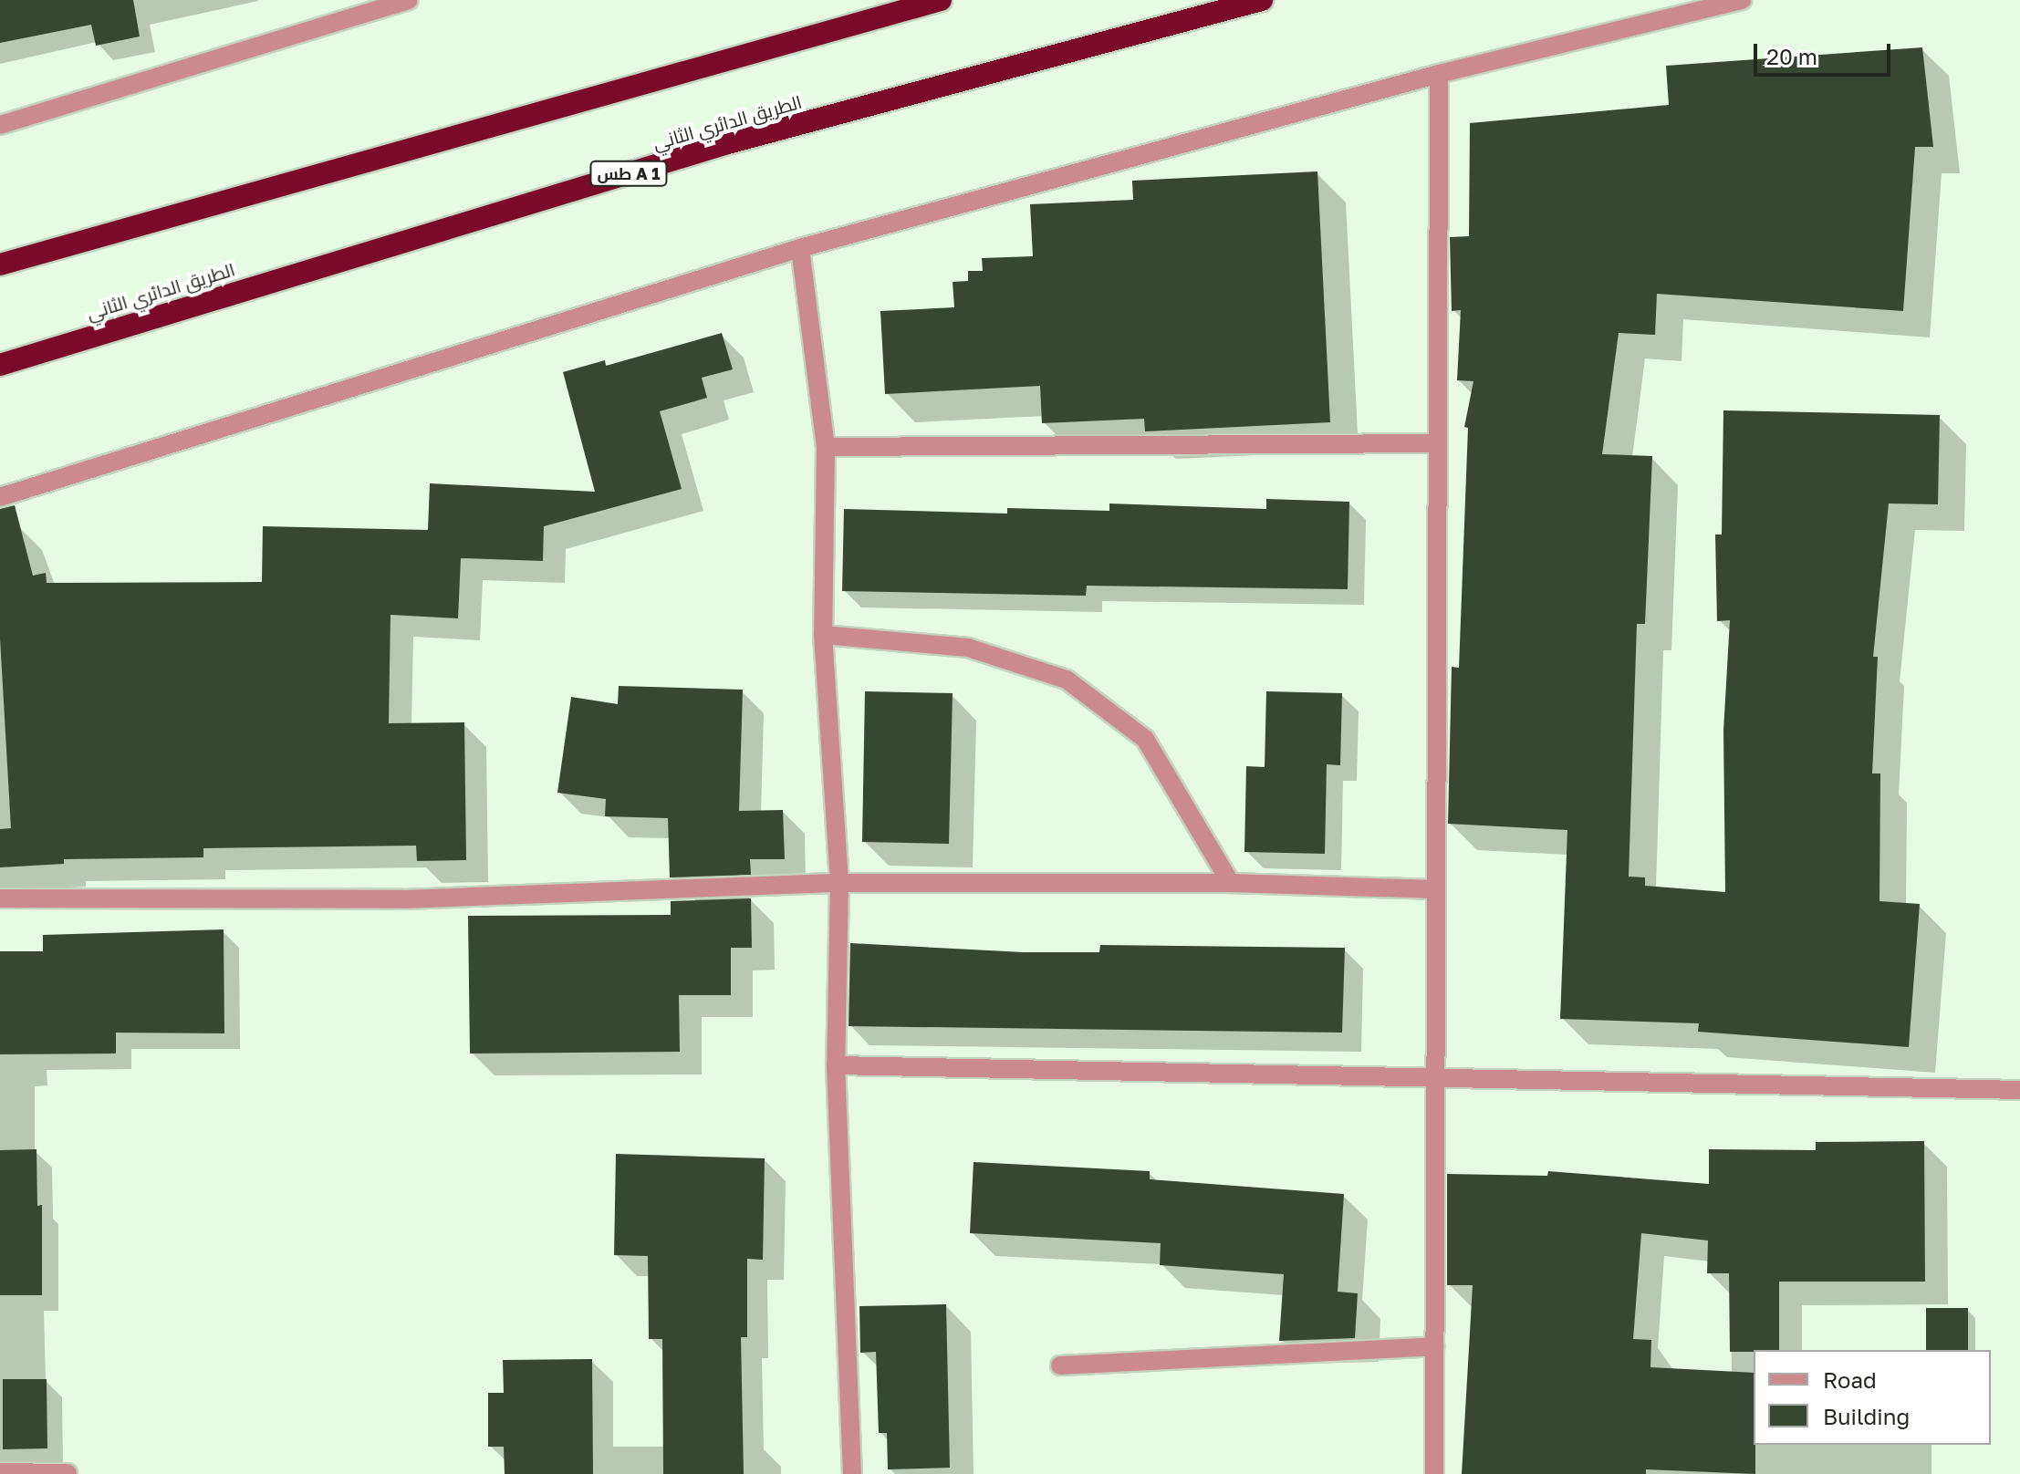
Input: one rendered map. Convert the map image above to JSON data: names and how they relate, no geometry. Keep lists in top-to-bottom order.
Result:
{
  "streets": {
    "highway": ["الطريق الدائري الثاني", "طس A 1"]
  },
  "legend": ["Road", "Building"],
  "scale_bar": "20 m"
}
